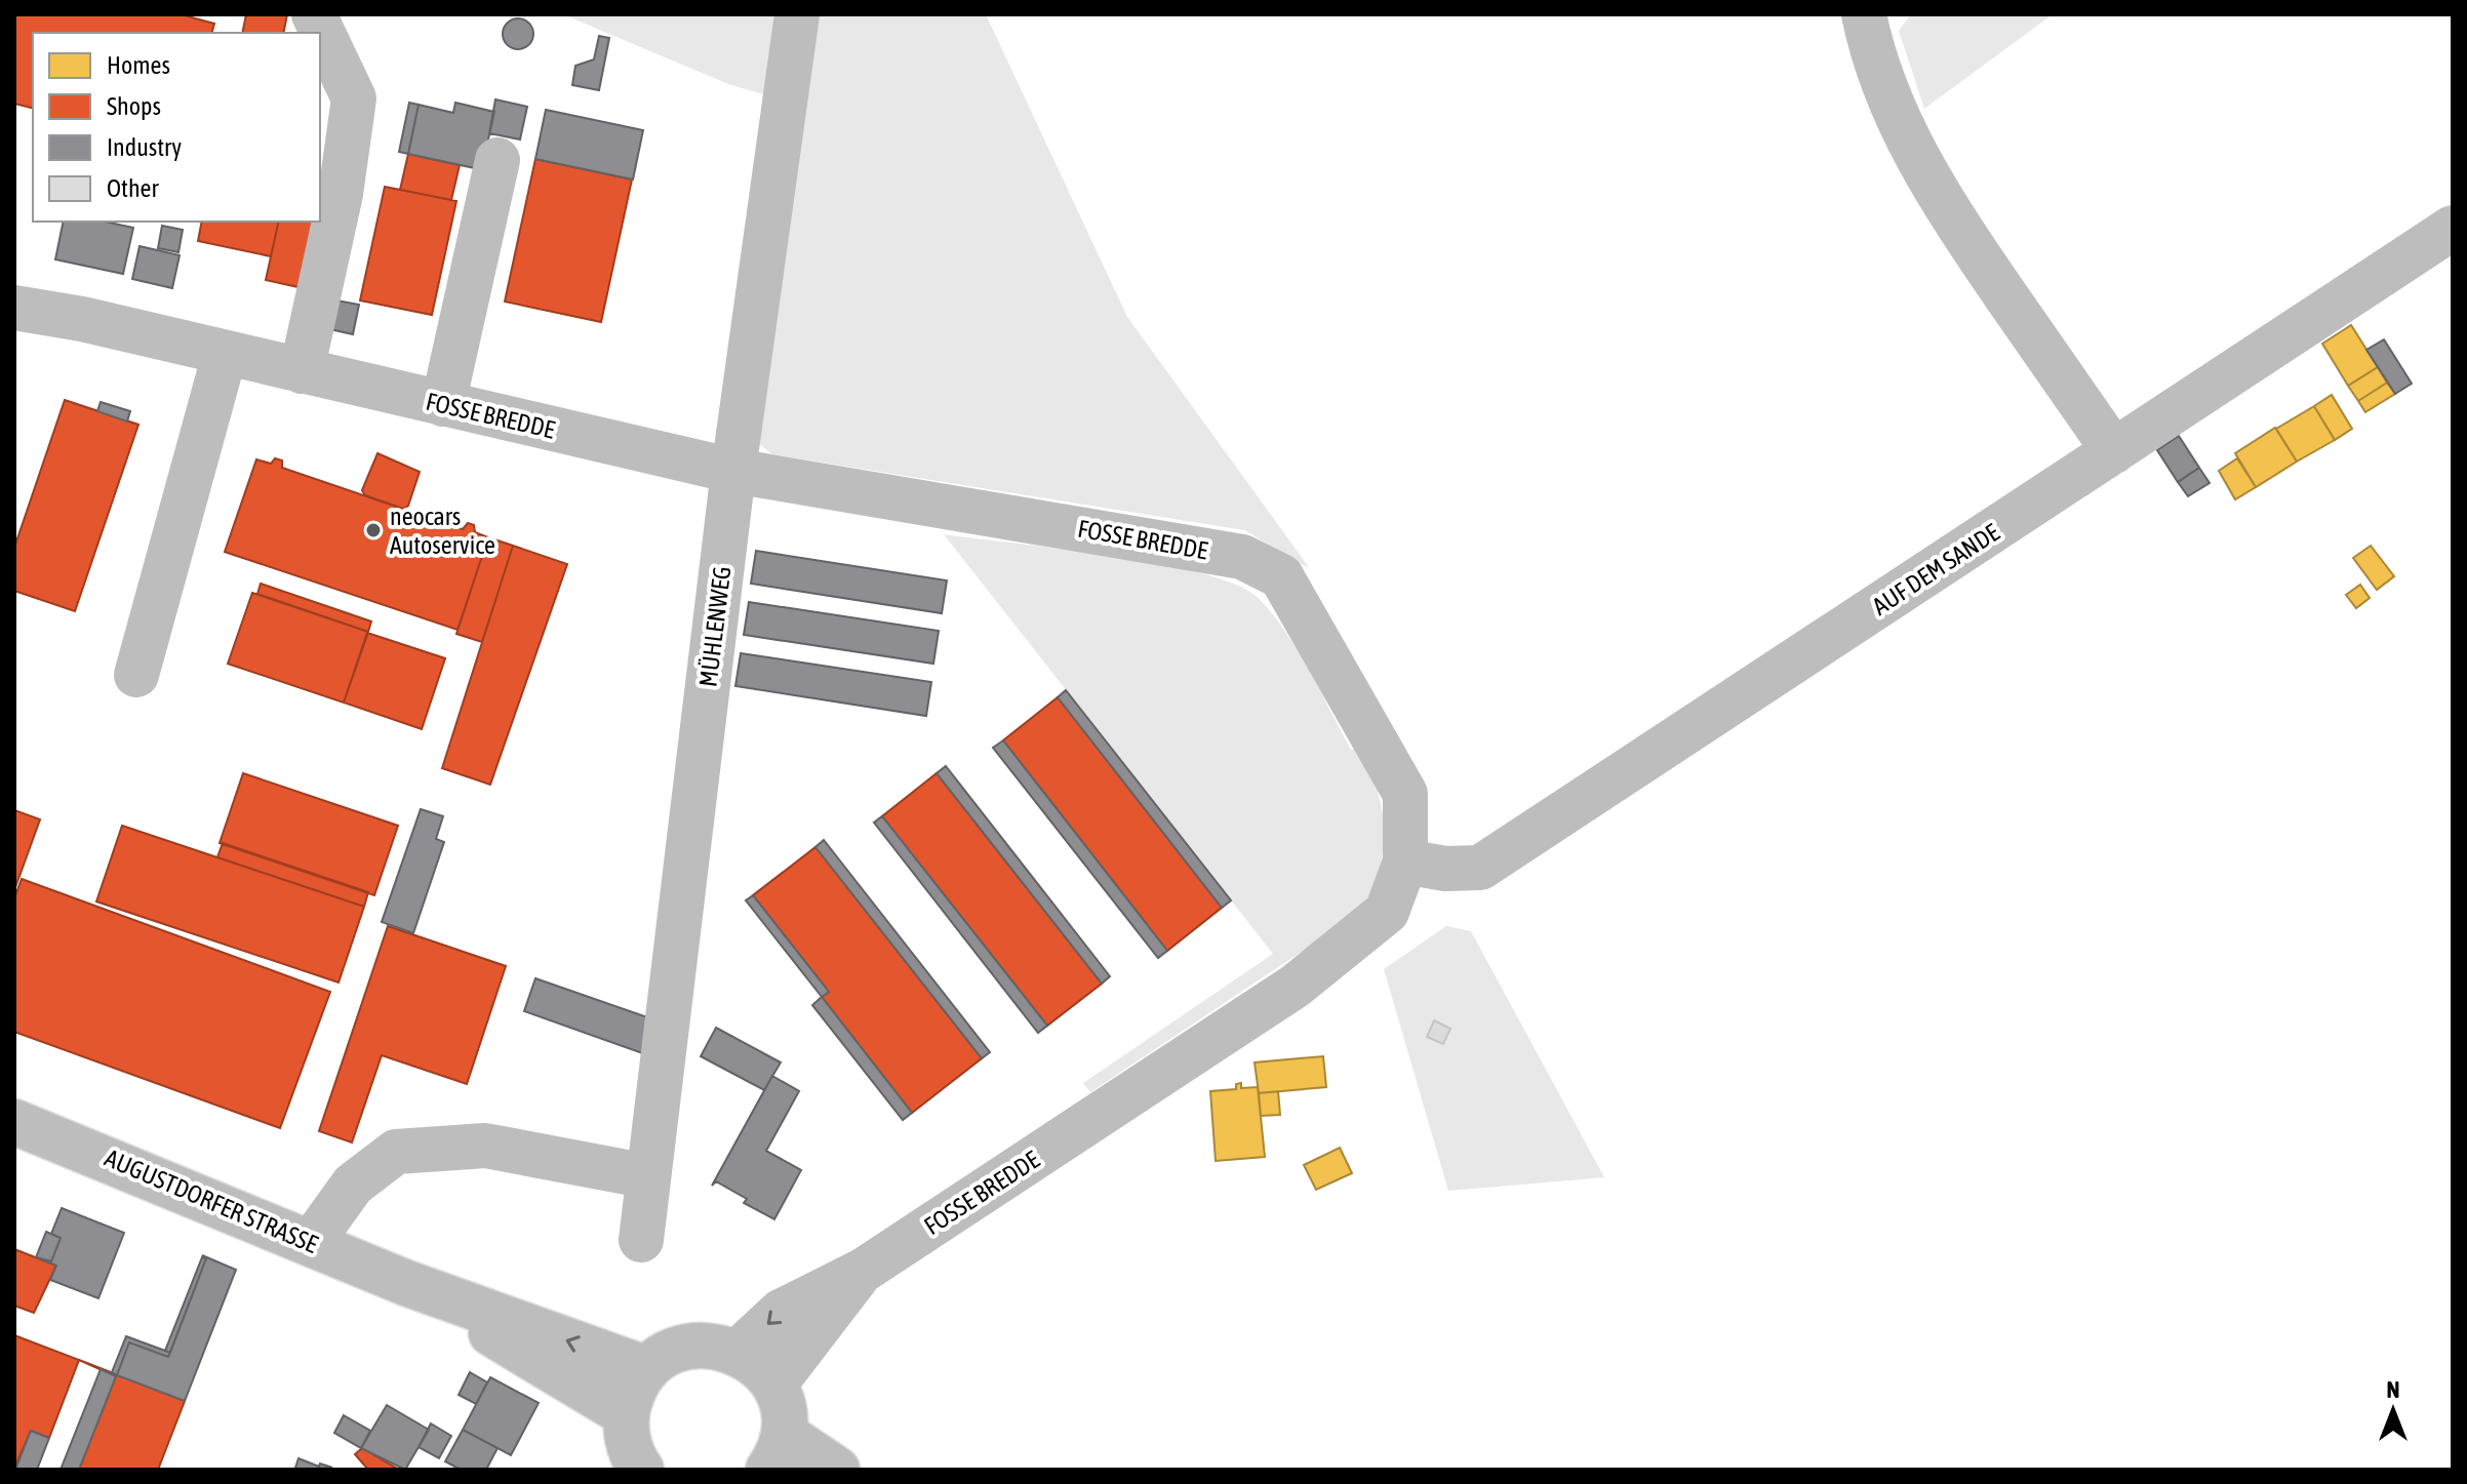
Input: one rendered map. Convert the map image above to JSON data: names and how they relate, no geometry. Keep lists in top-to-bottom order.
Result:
{
  "streets": {
    "street": [
      "FOSSE BREDDE",
      "AUF DEM SANDE",
      "MÜHLENWEG",
      "AUGUSTDORFER STRASSE"
    ]
  },
  "crossings": [
    ["FOSSE BREDDE", "AUF DEM SANDE"],
    ["FOSSE BREDDE", "MÜHLENWEG"]
  ],
  "places": ["neocars Autoservice"],
  "legend": [
    "Homes",
    "Shops",
    "Industry",
    "Other"
  ],
  "north": "top"
}
